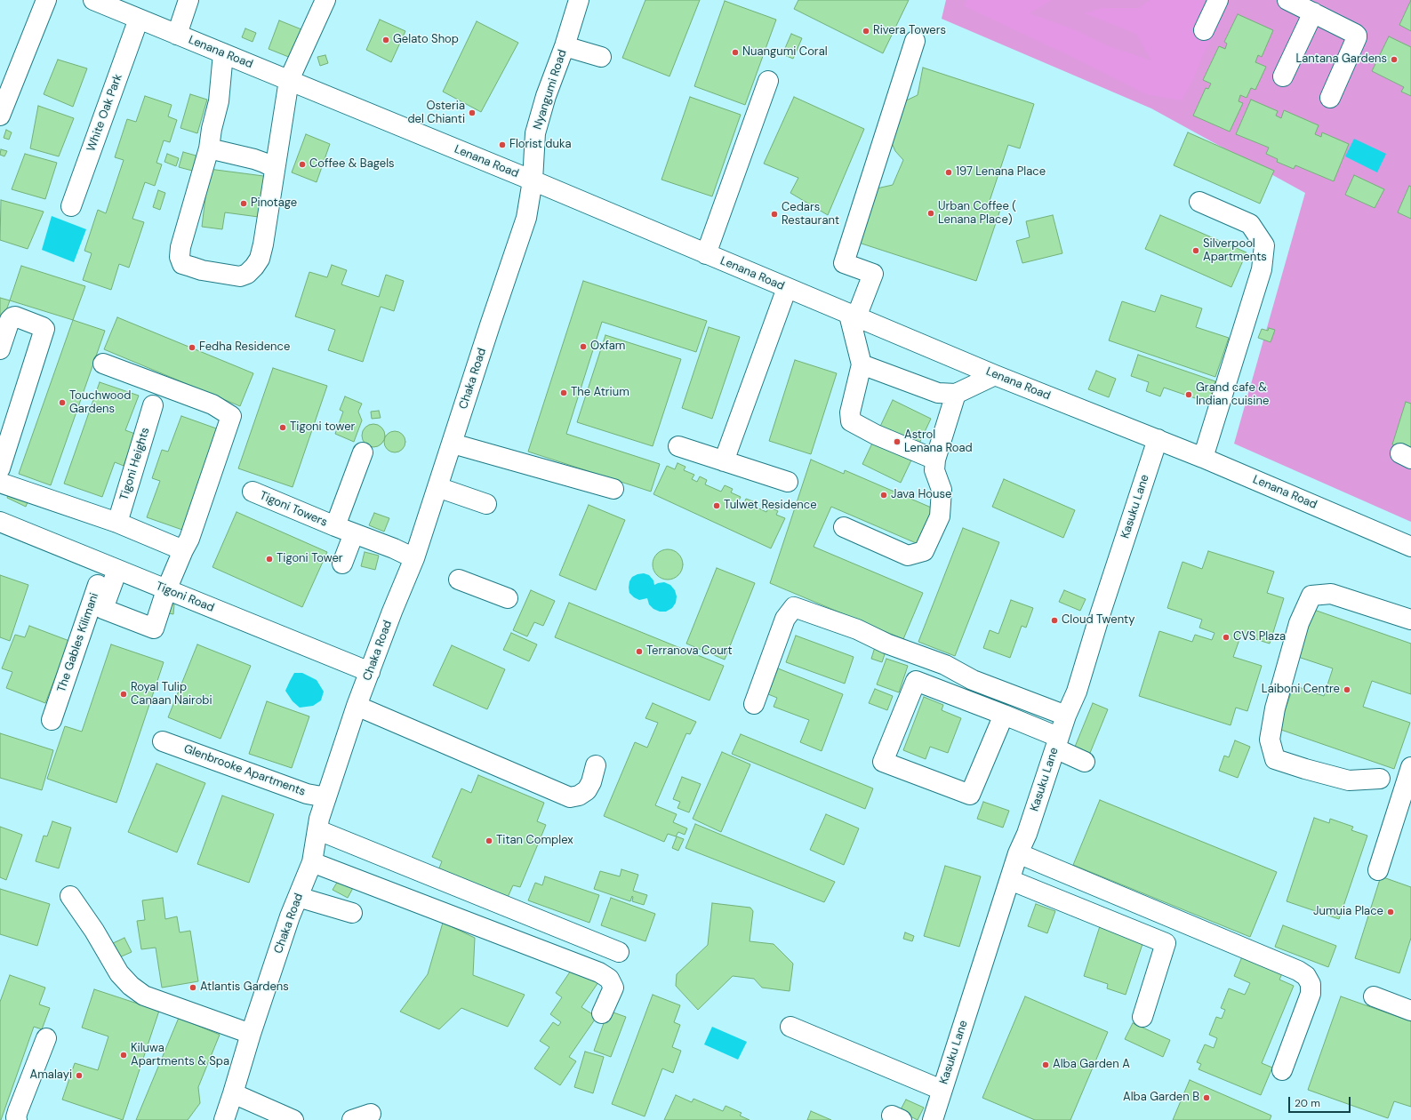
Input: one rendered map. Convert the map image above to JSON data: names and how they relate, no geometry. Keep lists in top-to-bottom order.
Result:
{
  "streets": {
    "street": [
      "Lenana Road",
      "Nyangumi Road",
      "White Oak Park",
      "Chaka Road",
      "Tigoni Heights",
      "Kasuku Lane",
      "Tigoni Towers",
      "Tigoni Road",
      "The Gables Kilimani",
      "Glenbrooke Apartments"
    ]
  },
  "crossings": [
    ["Lenana Road", "Nyangumi Road"],
    ["Lenana Road", "White Oak Park"],
    ["Lenana Road", "Chaka Road"],
    ["Lenana Road", "Kasuku Lane"],
    ["Nyangumi Road", "Chaka Road"],
    ["Chaka Road", "Tigoni Towers"],
    ["Chaka Road", "Tigoni Road"],
    ["Chaka Road", "Glenbrooke Apartments"],
    ["Tigoni Road", "The Gables Kilimani"]
  ],
  "places": [
    "Rivera Towers",
    "Gelato Shop",
    "Nuangumi Coral",
    "Lantana Gardens",
    "Osteria del Chianti",
    "Florist duka",
    "Coffee & Bagels",
    "197 Lenana Place",
    "Pinotage",
    "Urban Coffee ( Lenana Place)",
    "Cedars Restaurant",
    "Silverpool Apartments",
    "Oxfam",
    "Fedha Residence",
    "The Atrium",
    "Grand cafe & Indian cuisine",
    "Touchwood Gardens",
    "Tigoni tower",
    "Astrol Lenana Road",
    "Java House",
    "Tulwet Residence",
    "Tigoni Tower",
    "Cloud Twenty",
    "CVS Plaza",
    "Terranova Court",
    "Laiboni Centre",
    "Royal Tulip Canaan Nairobi",
    "Titan Complex",
    "Jumuia Place",
    "Atlantis Gardens",
    "Kiluwa Apartments & Spa",
    "Alba Garden A",
    "Amalayi",
    "Alba Garden B"
  ],
  "scale_bar": "20 m"
}
